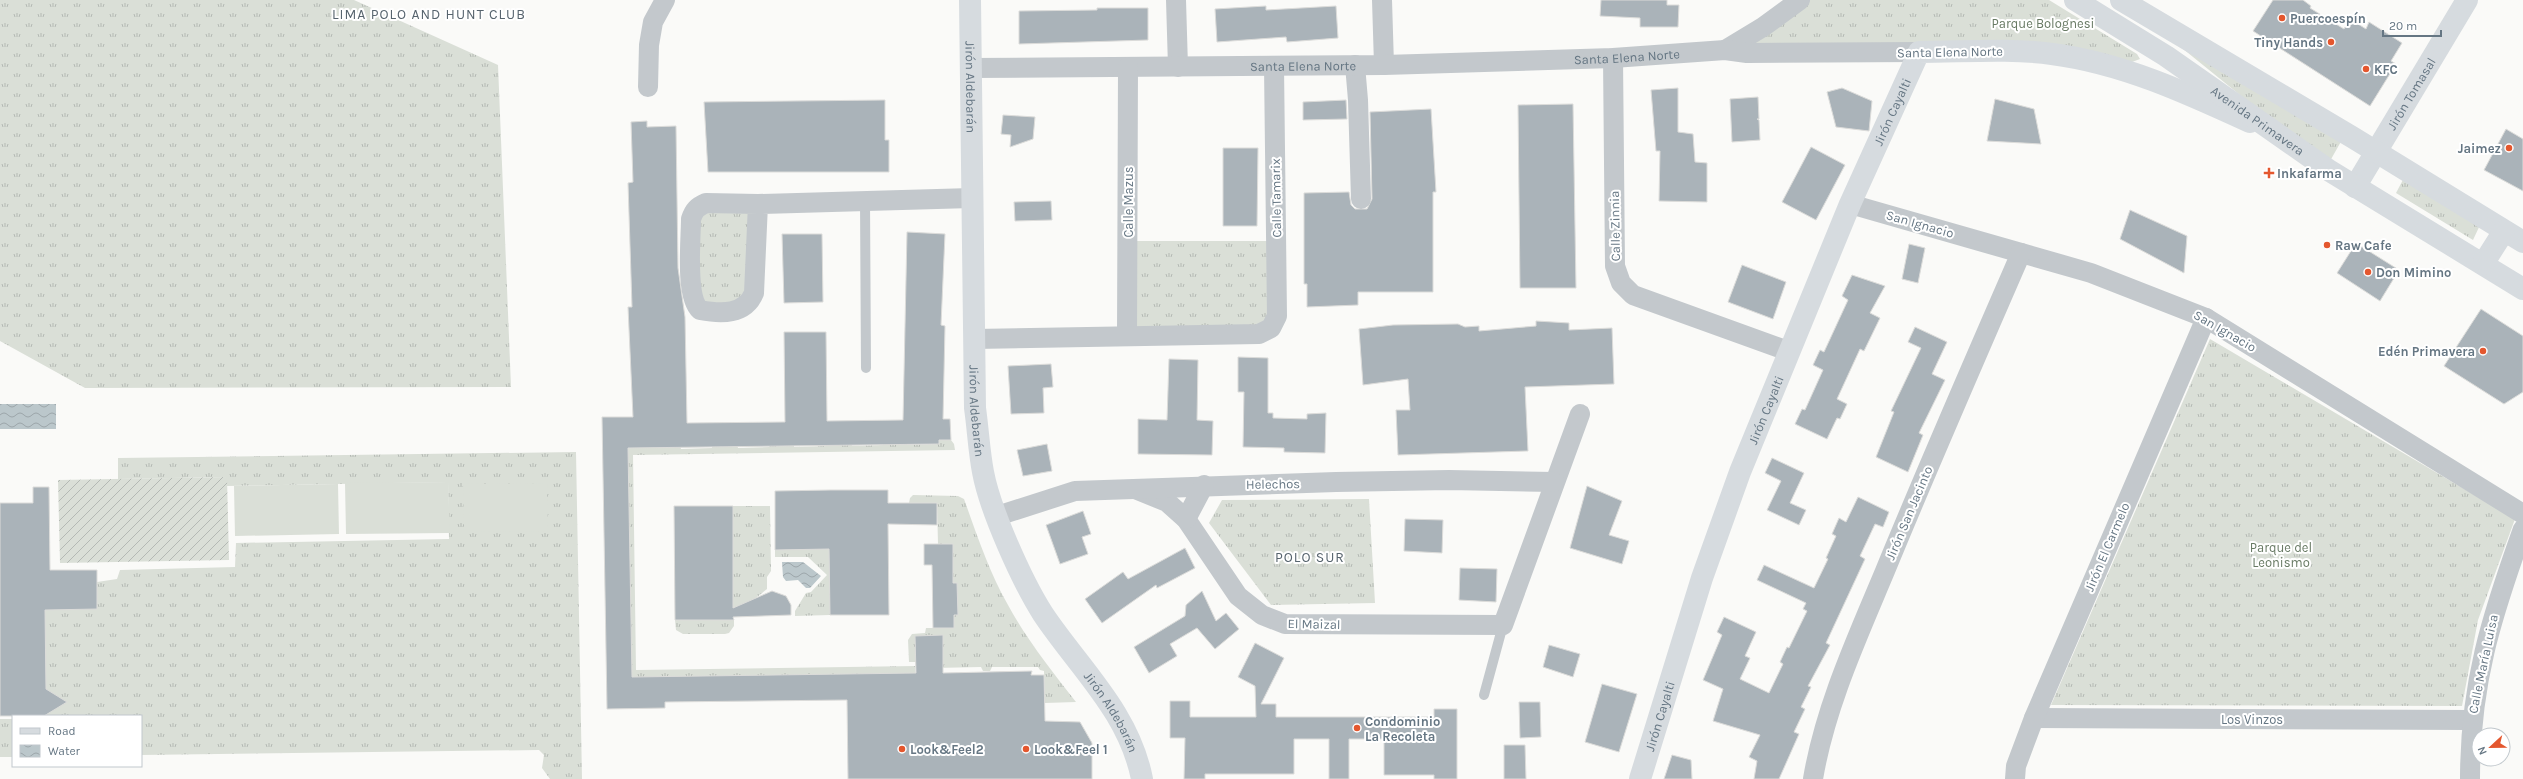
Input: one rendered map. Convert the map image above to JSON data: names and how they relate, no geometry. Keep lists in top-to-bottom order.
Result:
{
  "streets": {
    "street": [
      "Santa Elena Norte",
      "Jirón Aldebarán",
      "Jirón Tomasal",
      "Jirón Cayalti",
      "Avenida Primavera",
      "Calle Tamarix",
      "Calle Mazus",
      "San Ignacio",
      "Calle Zinnia",
      "Helechos",
      "Jirón San Jacinto",
      "Jirón El Carmelo",
      "El Maizal",
      "Calle María Luisa",
      "Los Vinzos"
    ]
  },
  "crossings": [
    ["Santa Elena Norte", "Jirón Aldebarán"],
    ["Santa Elena Norte", "Jirón Cayalti"],
    ["Santa Elena Norte", "Avenida Primavera"],
    ["Santa Elena Norte", "Calle Tamarix"],
    ["Santa Elena Norte", "Calle Mazus"],
    ["Santa Elena Norte", "Calle Zinnia"],
    ["Jirón Aldebarán", "Helechos"],
    ["Jirón Tomasal", "Avenida Primavera"],
    ["Jirón Cayalti", "San Ignacio"],
    ["Jirón Cayalti", "Calle Zinnia"],
    ["Calle Tamarix", "Calle Mazus"],
    ["San Ignacio", "Jirón San Jacinto"],
    ["San Ignacio", "Jirón El Carmelo"],
    ["Helechos", "El Maizal"],
    ["Jirón El Carmelo", "Los Vinzos"],
    ["Calle María Luisa", "Los Vinzos"]
  ],
  "districts": ["LIMA POLO AND HUNT CLUB", "POLO SUR"],
  "parks": ["Parque Bolognesi", "Parque del Leonismo"],
  "places": {
    "other": [
      "Puercoespín",
      "Tiny Hands",
      "KFC",
      "Jaimez",
      "Raw Cafe",
      "Don Mimino",
      "Edén Primavera",
      "Condominio La Recoleta",
      "Look&Feel2",
      "Look&Feel 1"
    ],
    "health": ["Inkafarma"]
  },
  "legend": ["Road", "Water"],
  "scale_bar": "20 m",
  "north": "left"
}
